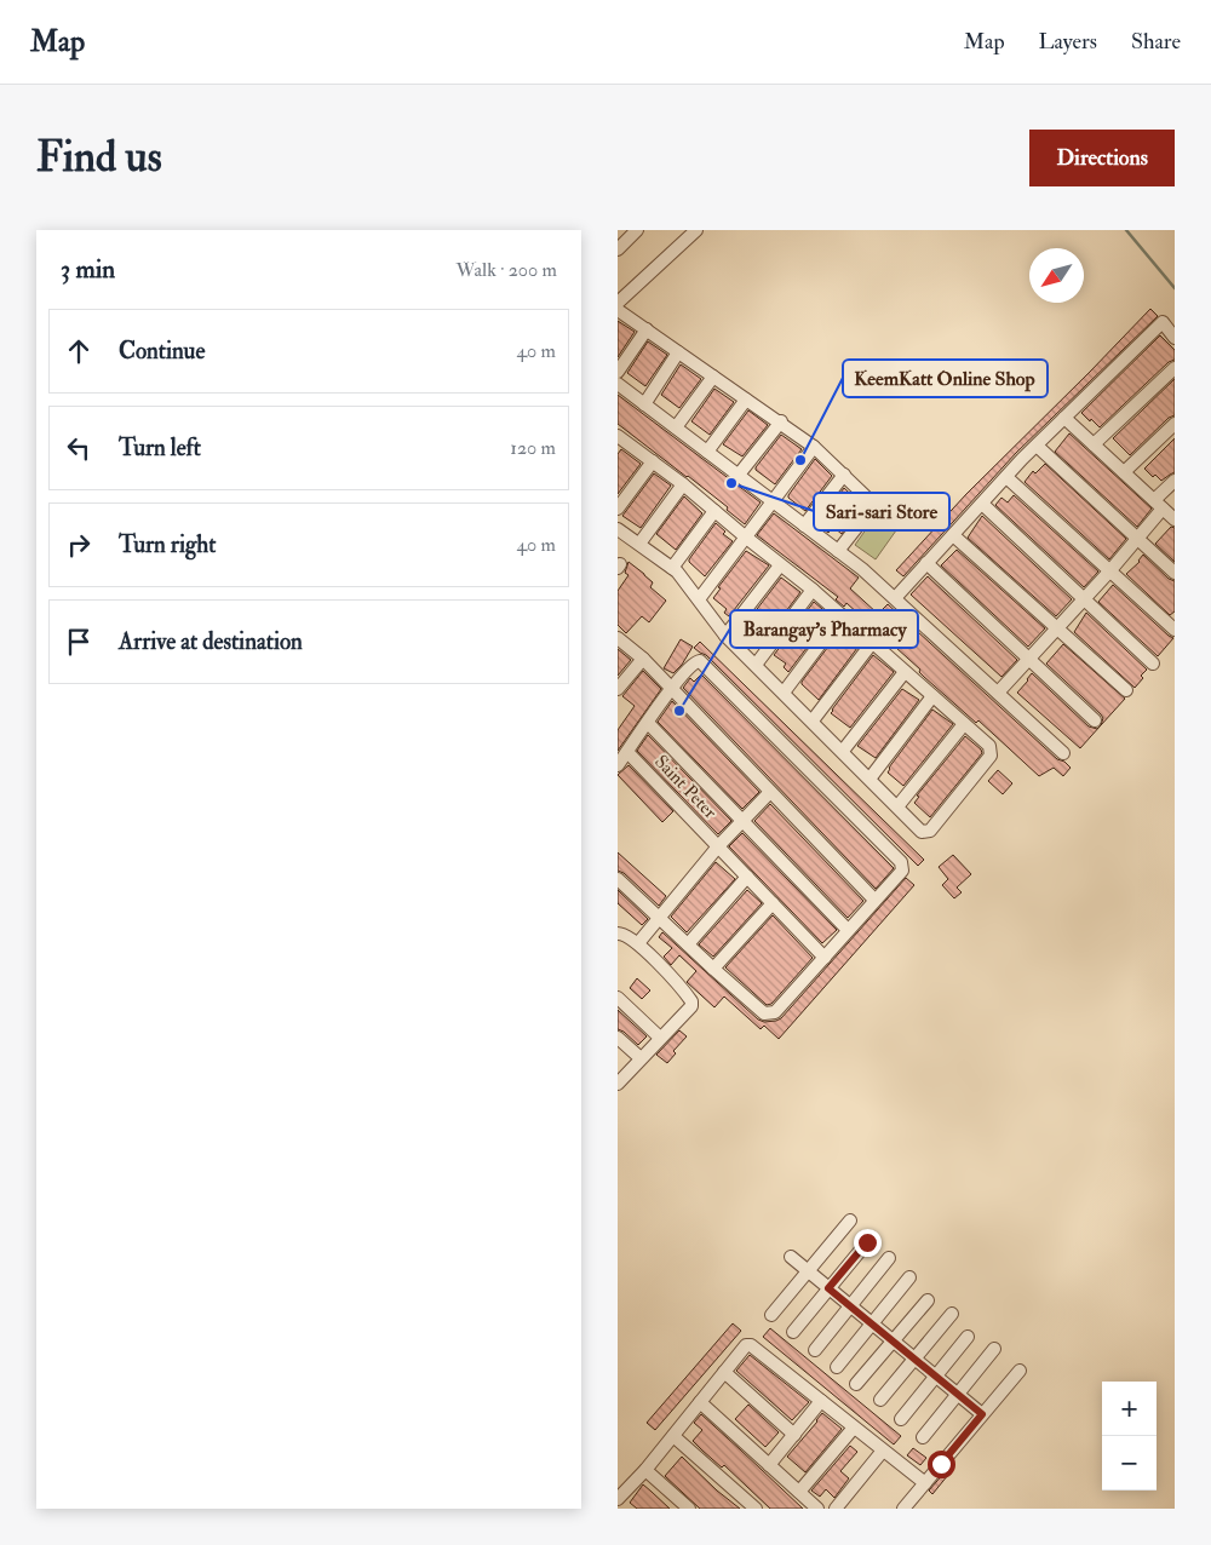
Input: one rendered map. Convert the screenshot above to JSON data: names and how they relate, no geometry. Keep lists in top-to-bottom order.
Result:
{
  "streets": {
    "street": ["Saint Peter"]
  },
  "places": ["KeemKatt Online Shop", "Sari-sari Store", "Barangay's Pharmacy"],
  "north": "bottom left",
  "page": {
    "header": "Map",
    "nav": ["Map", "Layers", "Share"],
    "buttons": "Directions",
    "title": "Find us",
    "heading": ["3 min", "Walk · 200 m"],
    "list": [
      ["Continue", "40 m"],
      ["Turn left", "120 m"],
      ["Turn right", "40 m"],
      "Arrive at destination"
    ],
    "map_buttons": ["+", "−"]
  }
}
